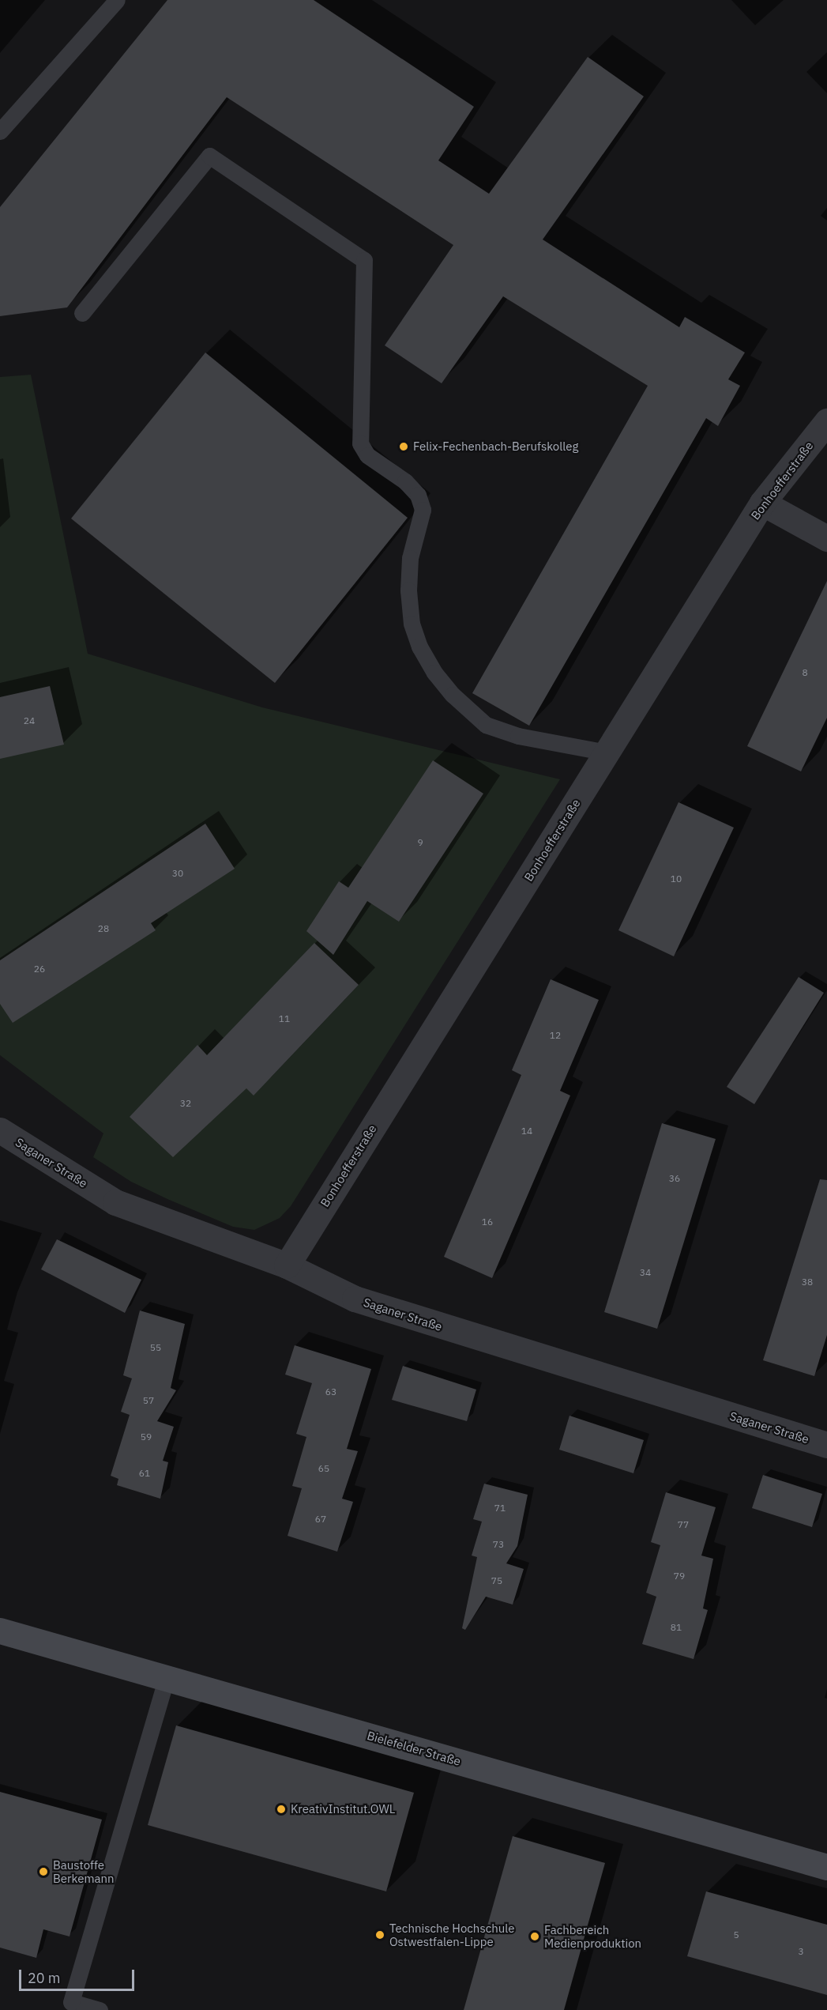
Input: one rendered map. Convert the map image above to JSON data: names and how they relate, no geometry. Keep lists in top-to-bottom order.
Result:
{
  "streets": {
    "main road": ["Bielefelder Straße"],
    "street": ["Bonhoefferstraße", "Saganer Straße"]
  },
  "crossings": [
    ["Bonhoefferstraße", "Saganer Straße"]
  ],
  "places": [
    "Felix-Fechenbach-Berufskolleg",
    "KreativInstitut.OWL",
    "Baustoffe Berkemann",
    "Technische Hochschule Ostwestfalen-Lippe",
    "Fachbereich Medienproduktion"
  ],
  "house_numbers": [
    "8",
    "24",
    "9",
    "30",
    "10",
    "28",
    "26",
    "11",
    "12",
    "32",
    "14",
    "36",
    "16",
    "34",
    "38",
    "55",
    "63",
    "57",
    "59",
    "65",
    "61",
    "71",
    "67",
    "77",
    "73",
    "79",
    "75",
    "81",
    "5",
    "3"
  ],
  "scale_bar": "20 m"
}
